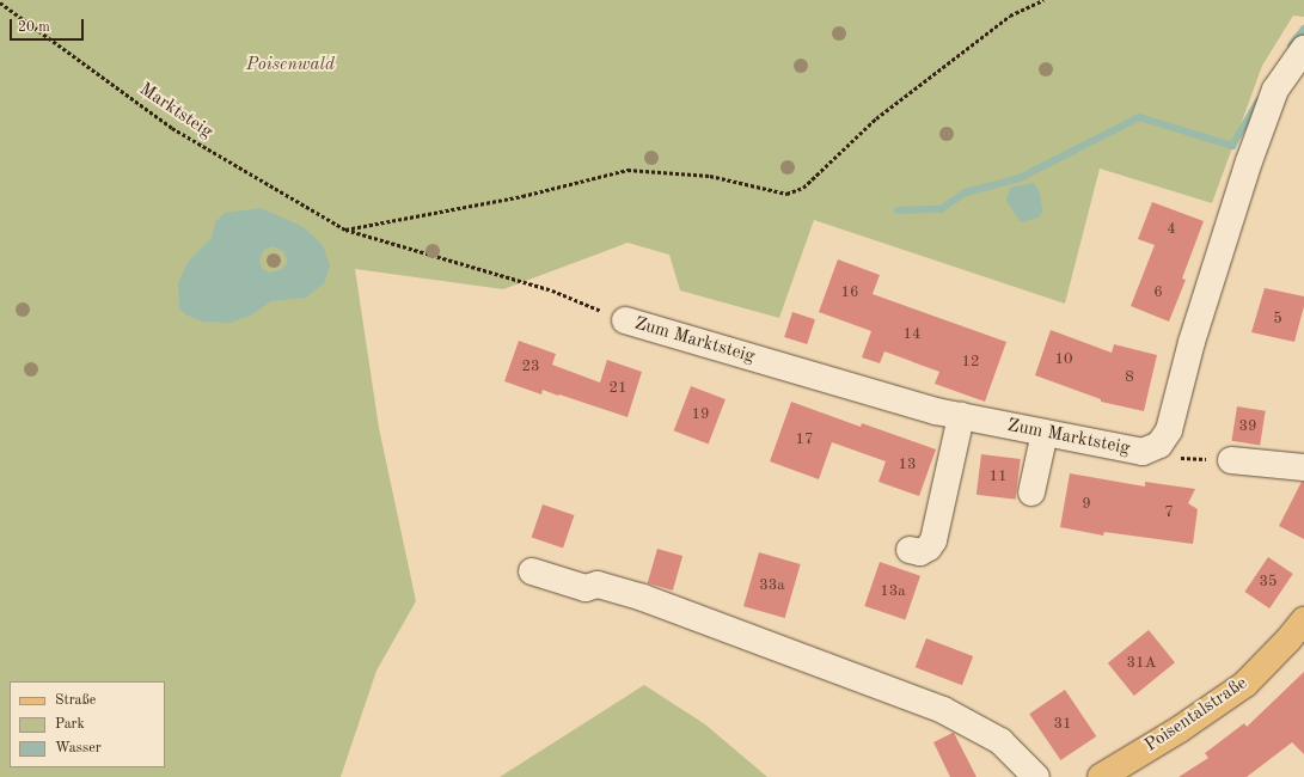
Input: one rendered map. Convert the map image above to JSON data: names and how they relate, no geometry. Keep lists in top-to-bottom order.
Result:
{
  "streets": {
    "main road": ["Poisentalstraße"],
    "street": ["Zum Marktsteig"],
    "path": ["Marktsteig"]
  },
  "crossings": [
    ["Marktsteig", "Zum Marktsteig"]
  ],
  "parks": ["Poisenwald"],
  "house_numbers": [
    "4",
    "16",
    "6",
    "5",
    "14",
    "10",
    "12",
    "23",
    "8",
    "21",
    "19",
    "39",
    "17",
    "13",
    "11",
    "9",
    "7",
    "35",
    "33a",
    "13a",
    "31A",
    "31"
  ],
  "legend": ["Straße", "Park", "Wasser"],
  "scale_bar": "20 m"
}
